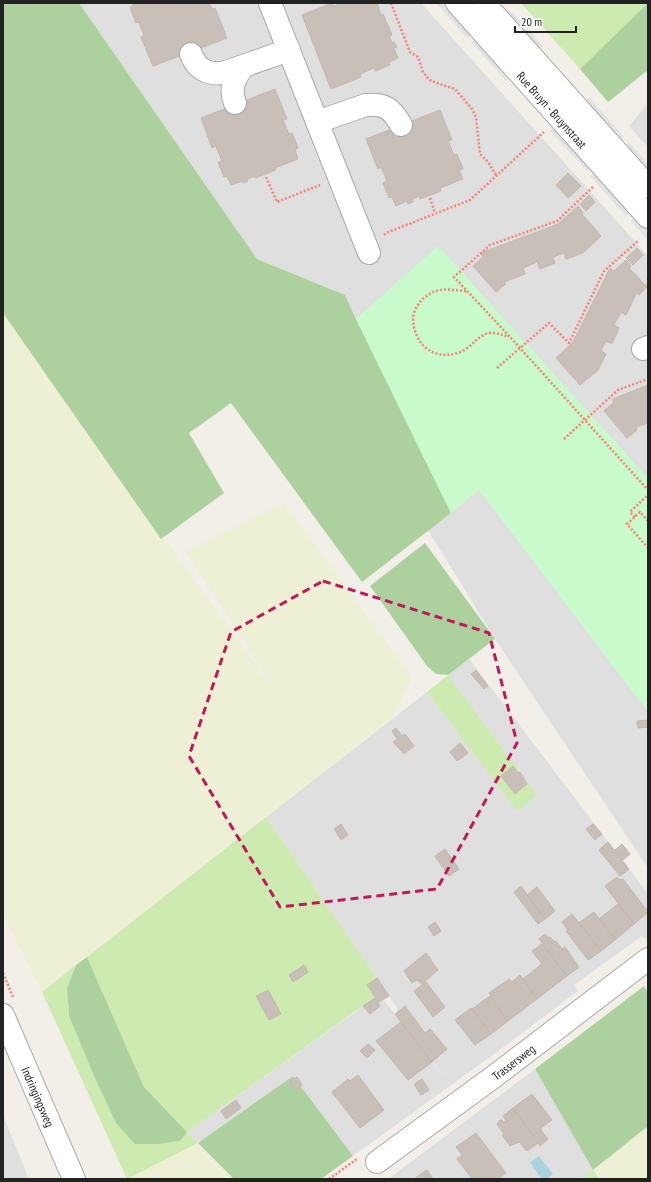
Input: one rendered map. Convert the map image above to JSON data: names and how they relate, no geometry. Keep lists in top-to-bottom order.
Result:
{
  "streets": {
    "street": ["Rue Bruyn - Bruynstraat", "Trassersweg", "Indringingsweg"]
  },
  "scale_bar": "20 m"
}
